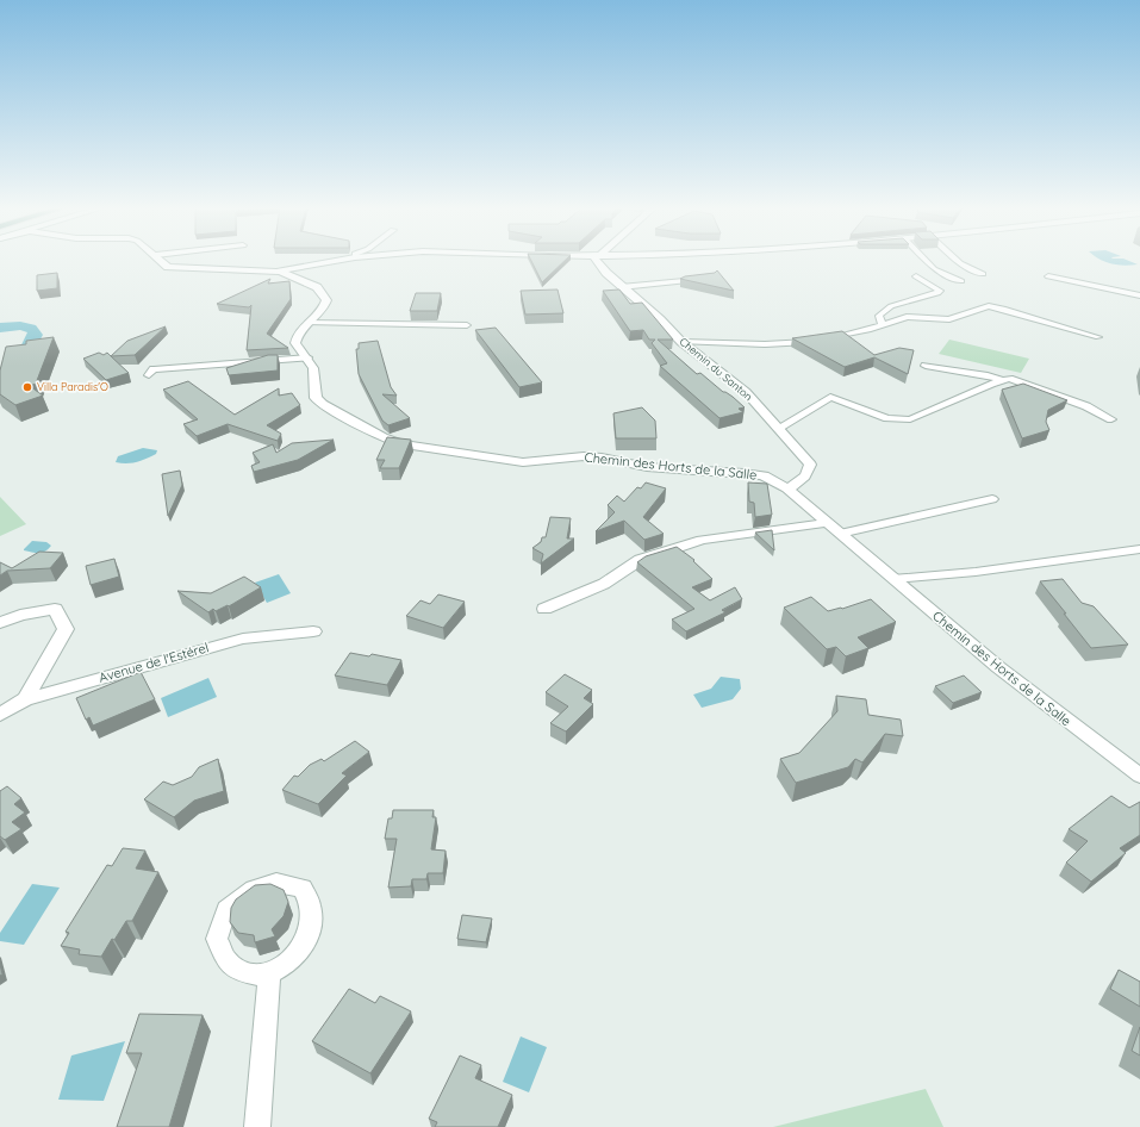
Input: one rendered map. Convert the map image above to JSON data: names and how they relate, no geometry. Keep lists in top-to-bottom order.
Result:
{
  "streets": {
    "street": ["Chemin du Santon", "Chemin des Horts de la Salle", "Avenue de l'Estérel"]
  },
  "crossings": [
    ["Chemin du Santon", "Chemin des Horts de la Salle"]
  ],
  "places": ["Villa Paradis'O"]
}
